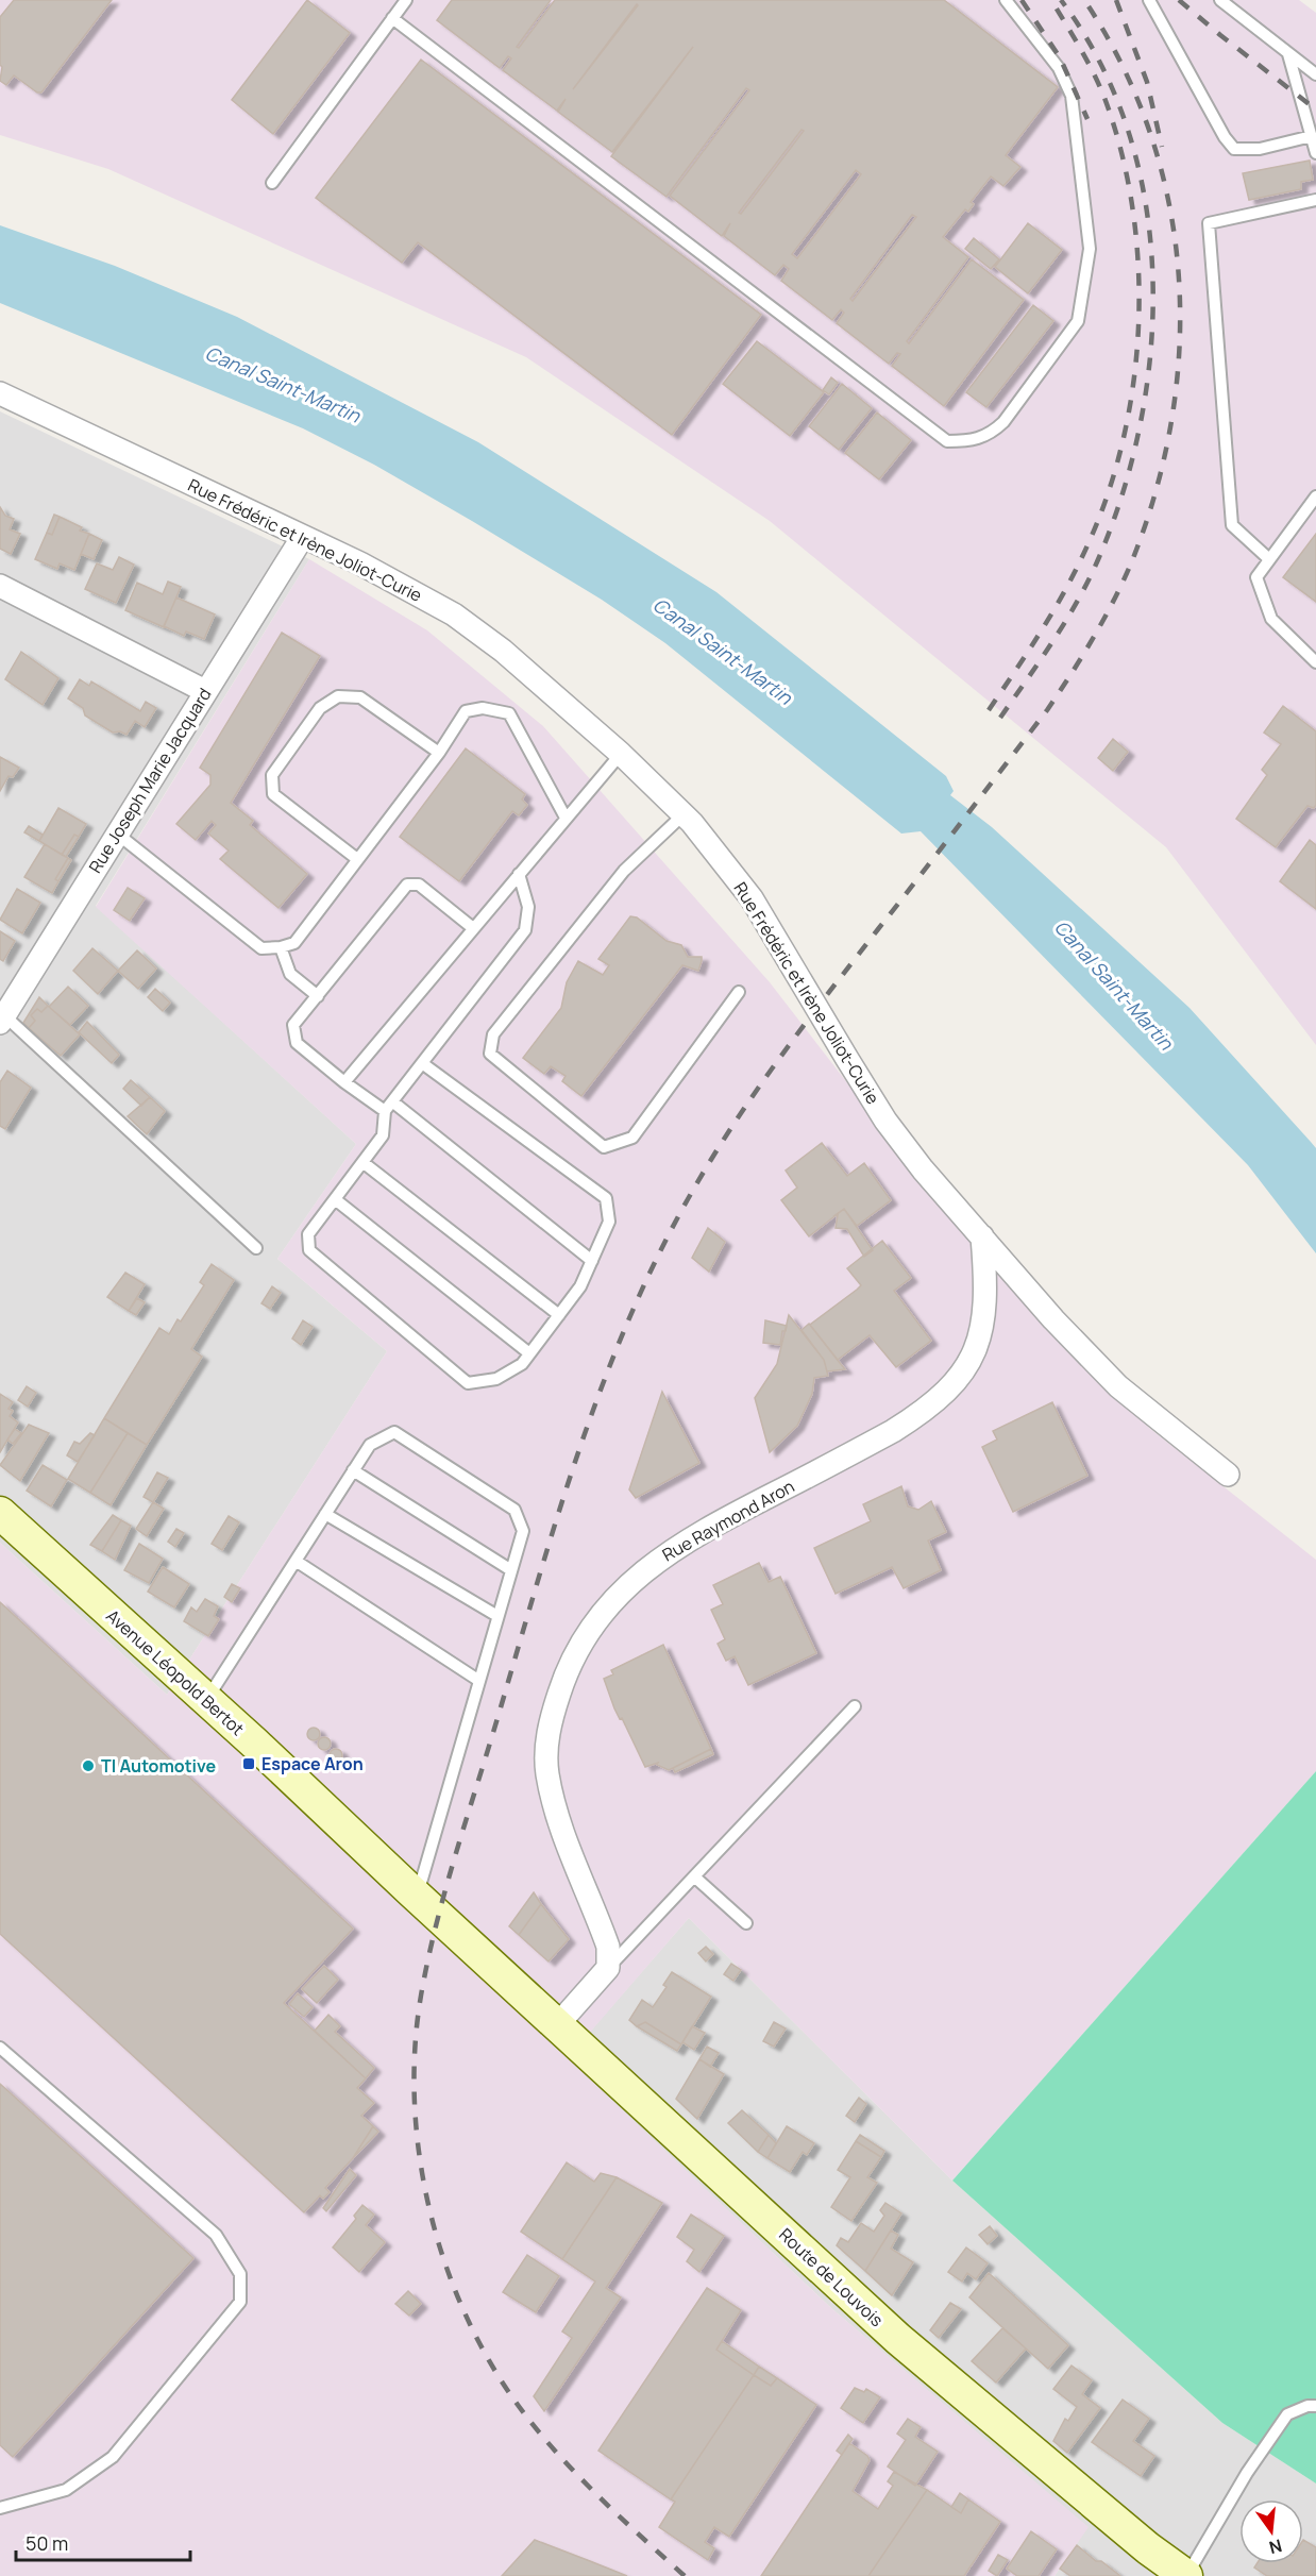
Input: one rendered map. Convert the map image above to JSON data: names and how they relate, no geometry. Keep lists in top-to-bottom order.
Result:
{
  "streets": {
    "street": [
      "Rue Frédéric et Irène Joliot-Curie",
      "Rue Joseph Marie Jacquard",
      "Rue Raymond Aron",
      "Avenue Léopold Bertot",
      "Route de Louvois"
    ]
  },
  "crossings": [
    ["Rue Frédéric et Irène Joliot-Curie", "Rue Joseph Marie Jacquard"],
    ["Rue Frédéric et Irène Joliot-Curie", "Rue Raymond Aron"],
    ["Avenue Léopold Bertot", "Route de Louvois"]
  ],
  "water": ["Canal Saint-Martin"],
  "places": {
    "transit": ["Espace Aron"],
    "other": ["TI Automotive"]
  },
  "scale_bar": "50 m",
  "north": "bottom"
}
